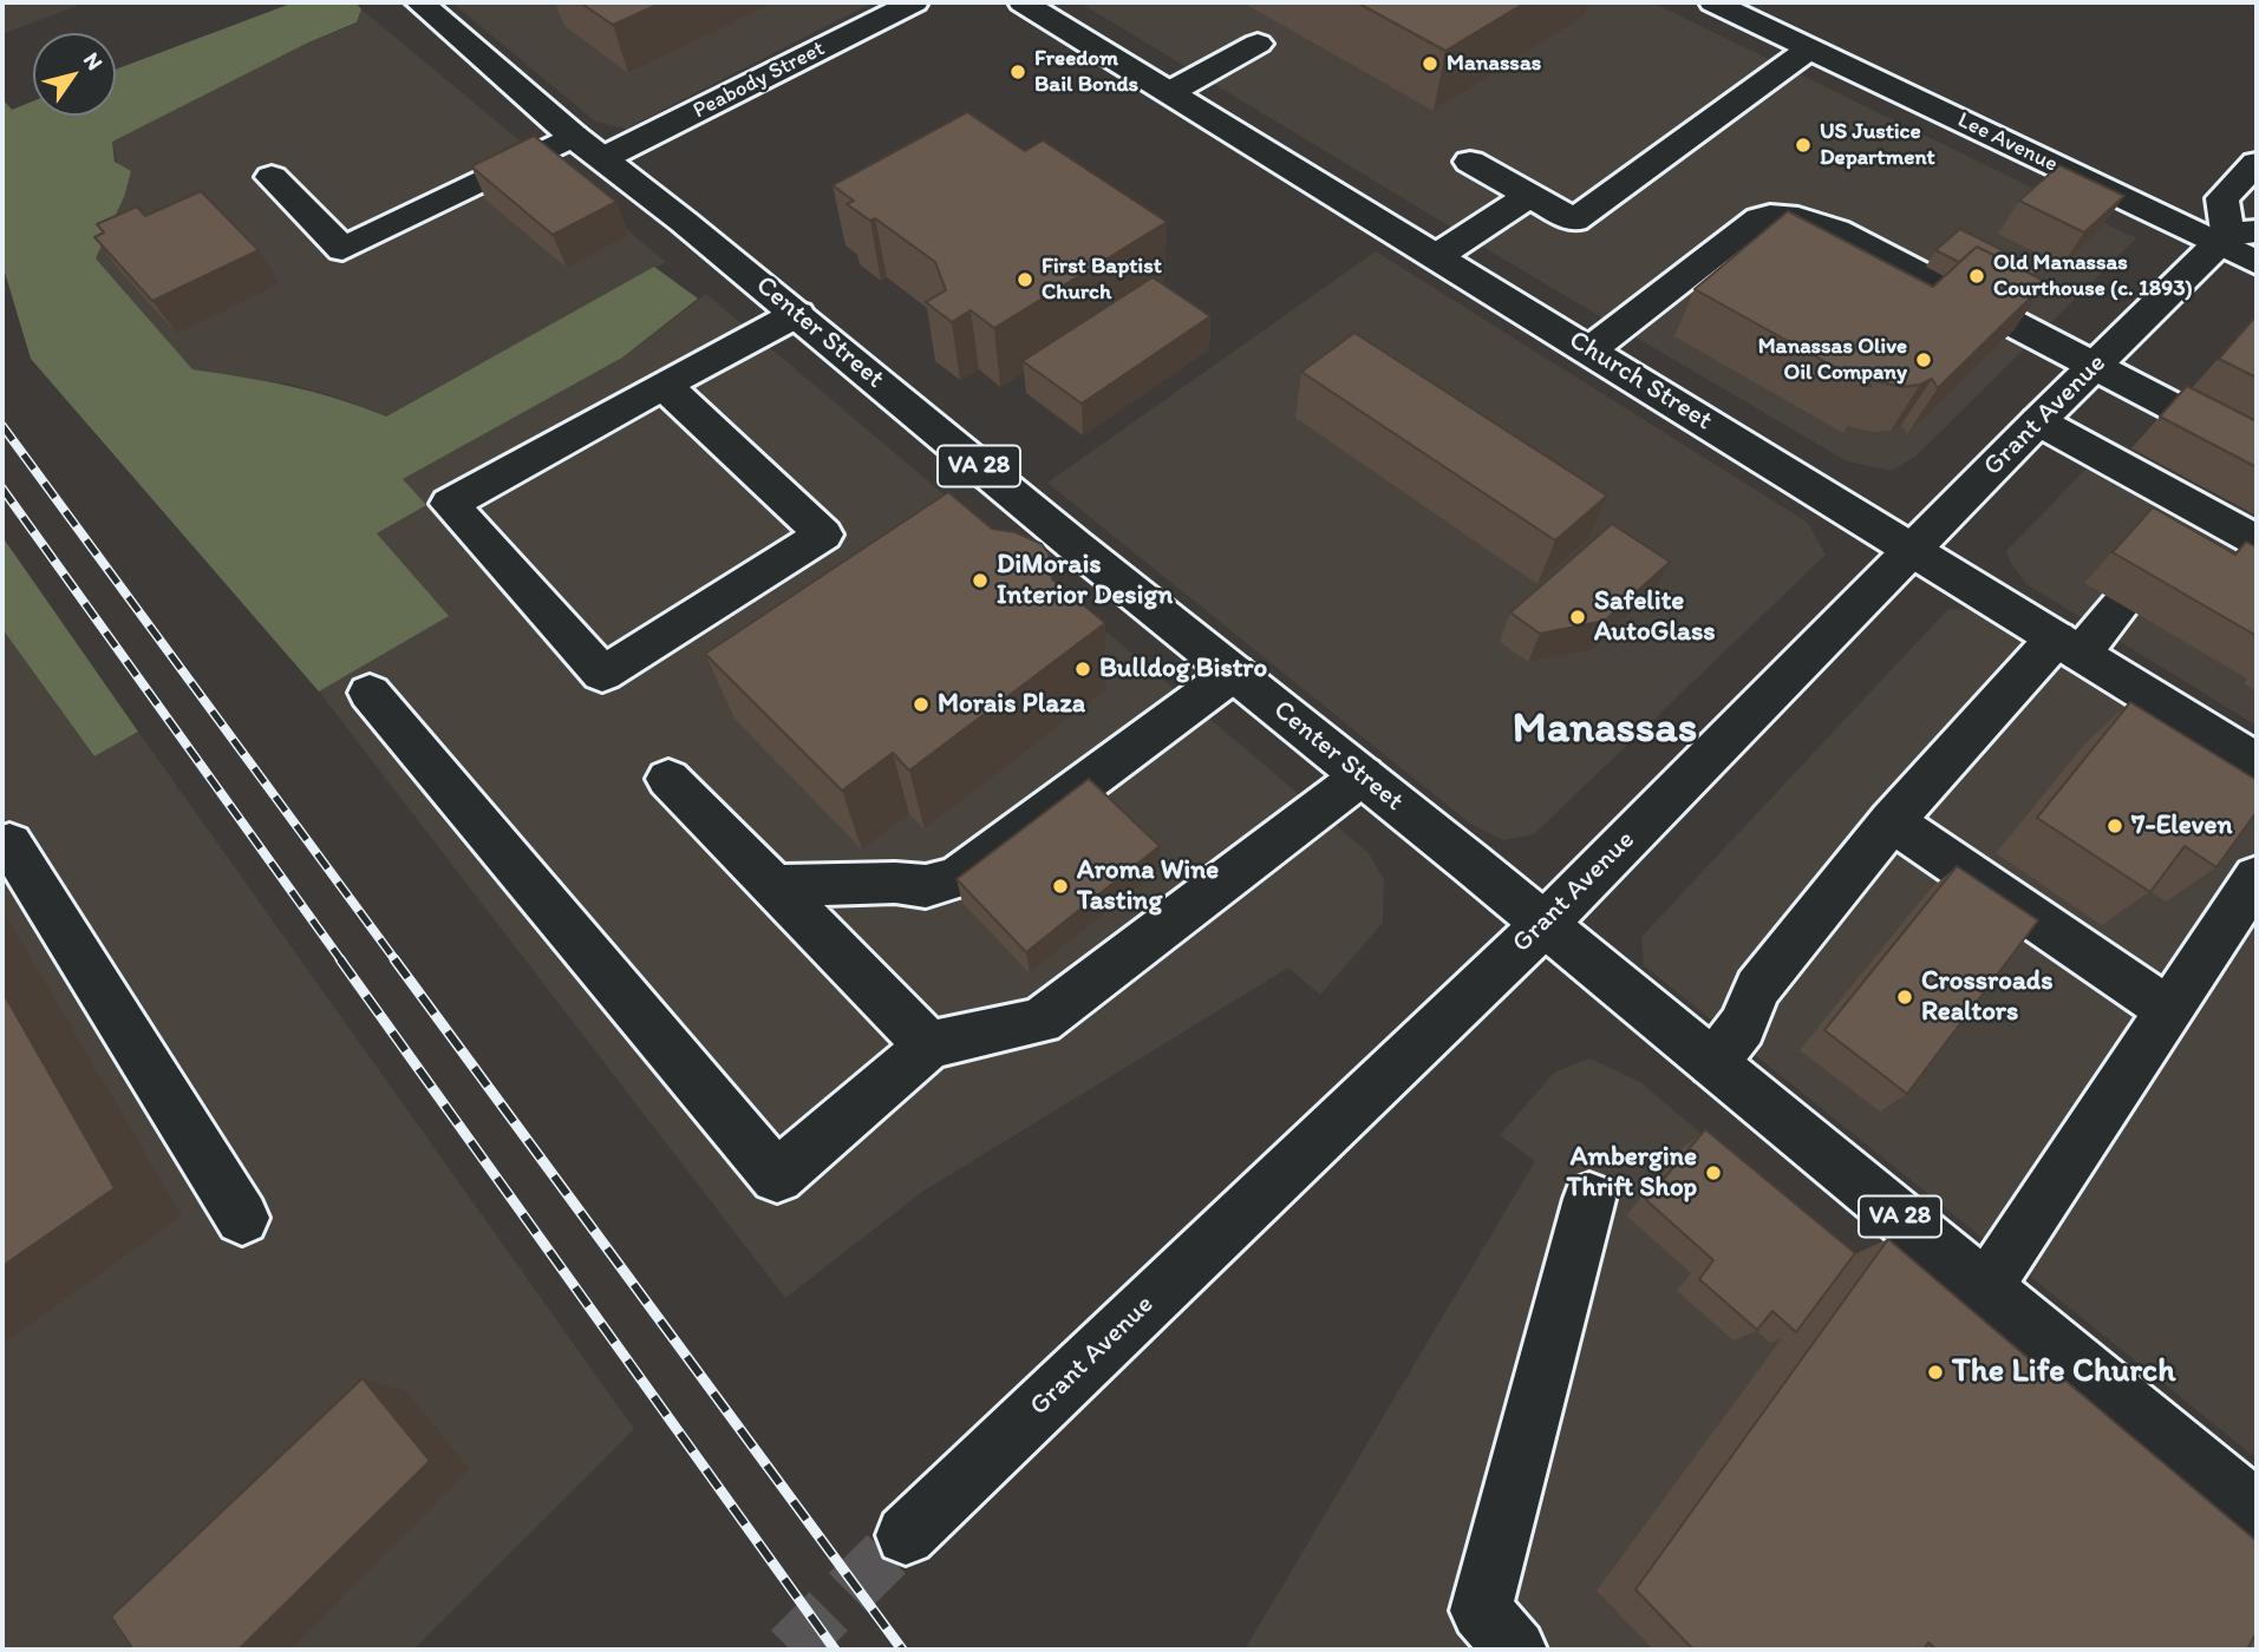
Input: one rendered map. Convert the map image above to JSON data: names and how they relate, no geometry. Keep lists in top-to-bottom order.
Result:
{
  "streets": {
    "main road": [
      "Peabody Street",
      "Lee Avenue",
      "Center Street",
      "Church Street",
      "Grant Avenue",
      "VA 28"
    ]
  },
  "crossings": [
    ["Peabody Street", "Center Street"],
    ["Lee Avenue", "Grant Avenue"],
    ["Center Street", "Grant Avenue"],
    ["Church Street", "Grant Avenue"]
  ],
  "districts": ["Manassas"],
  "places": [
    "Manassas",
    "Freedom Bail Bonds",
    "US Justice Department",
    "Old Manassas Courthouse (c. 1893)",
    "First Baptist Church",
    "Manassas Olive Oil Company",
    "DiMorais Interior Design",
    "Safelite AutoGlass",
    "Bulldog Bistro",
    "Morais Plaza",
    "7-Eleven",
    "Aroma Wine Tasting",
    "Crossroads Realtors",
    "Ambergine Thrift Shop",
    "The Life Church"
  ],
  "north": "top right"
}
